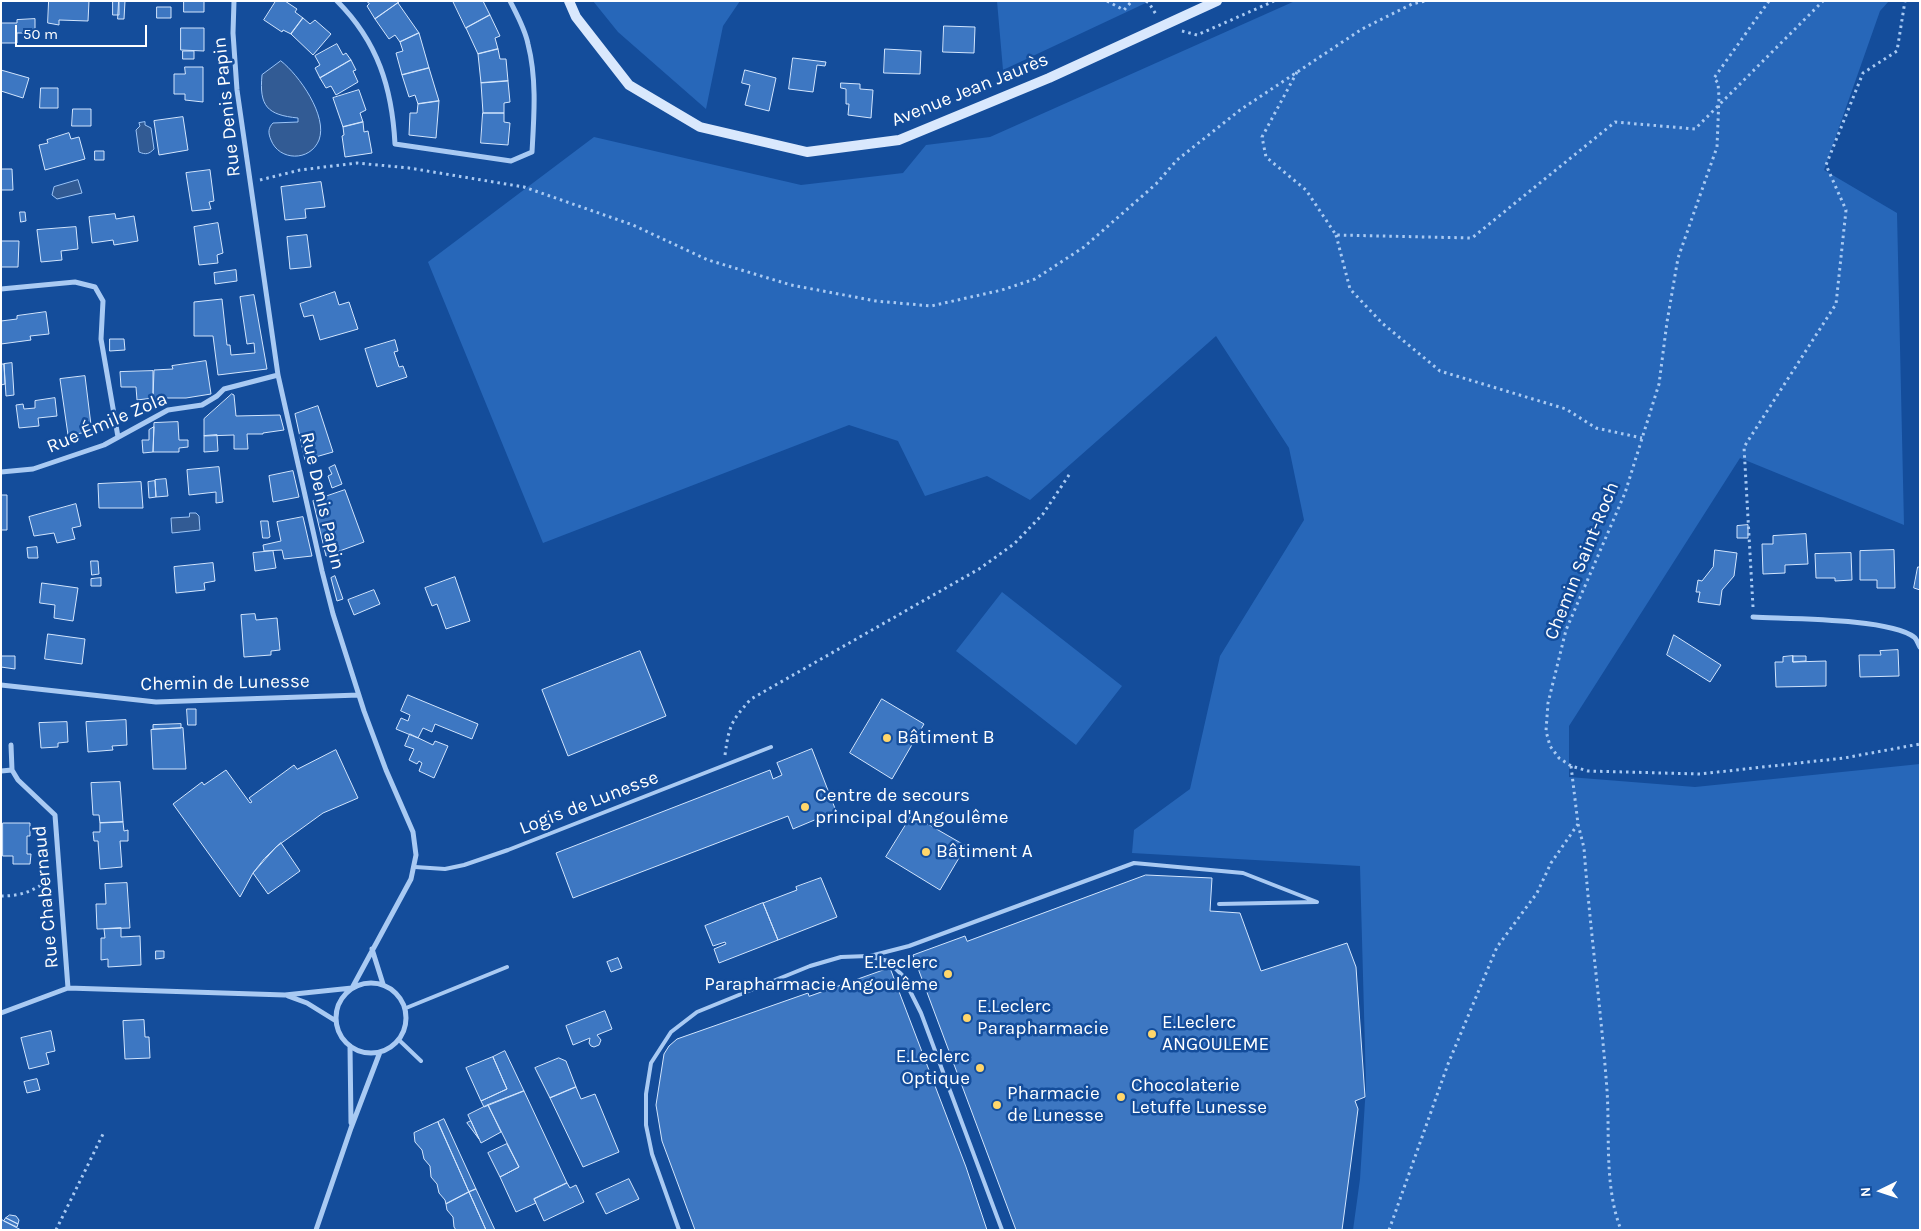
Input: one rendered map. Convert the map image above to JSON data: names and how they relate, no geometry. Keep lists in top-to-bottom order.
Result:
{
  "streets": {
    "main road": ["Avenue Jean Jaurès"],
    "street": [
      "Rue Denis Papin",
      "Rue Émile Zola",
      "Chemin de Lunesse",
      "Rue Chabernaud"
    ],
    "lane": ["Logis de Lunesse"],
    "path": ["Chemin Saint-Roch"]
  },
  "crossings": [
    ["Rue Denis Papin", "Rue Émile Zola"],
    ["Rue Denis Papin", "Chemin de Lunesse"],
    ["Rue Denis Papin", "Logis de Lunesse"]
  ],
  "places": [
    "Bâtiment B",
    "Centre de secours principal d'Angoulême",
    "Bâtiment A",
    "E.Leclerc Parapharmacie Angoulême",
    "E.Leclerc Parapharmacie",
    "E.Leclerc ANGOULEME",
    "E.Leclerc Optique",
    "Chocolaterie Letuffe Lunesse",
    "Pharmacie de Lunesse"
  ],
  "scale_bar": "50 m",
  "north": "left"
}
